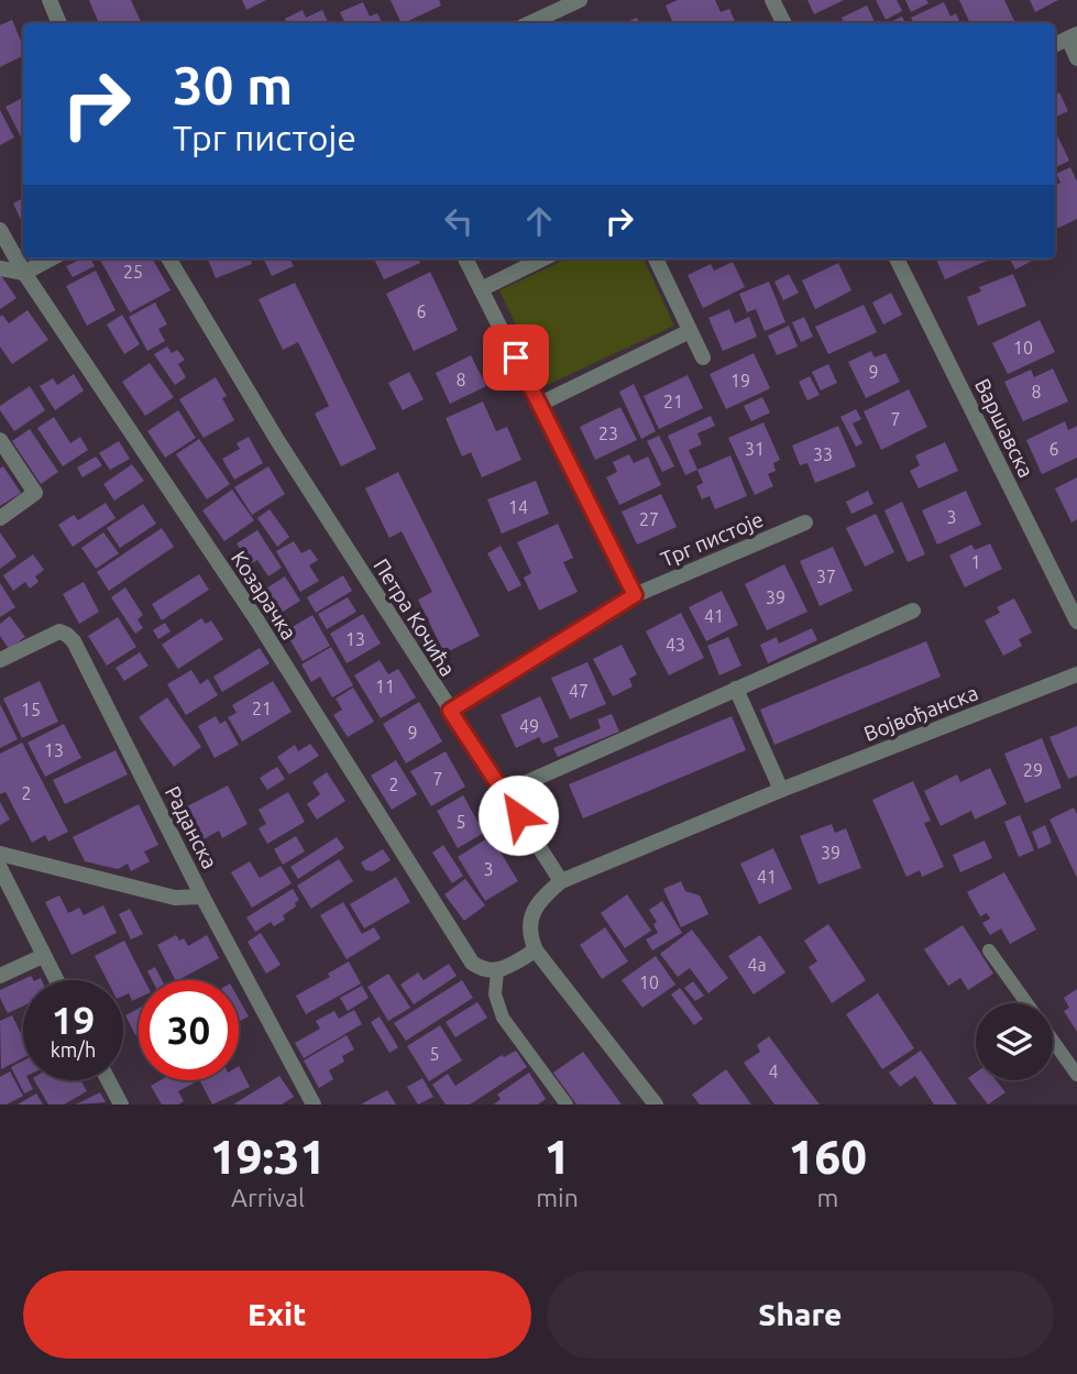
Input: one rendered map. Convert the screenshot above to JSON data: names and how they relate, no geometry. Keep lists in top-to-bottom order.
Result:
{
  "streets": {
    "street": [
      "Варшавска",
      "Трг пистоје",
      "Козарачка",
      "Петра Кочића",
      "Војвођанска",
      "Раданска"
    ]
  },
  "crossings": [
    ["Трг пистоје", "Петра Кочића"],
    ["Петра Кочића", "Војвођанска"]
  ],
  "house_numbers": [
    "25",
    "6",
    "10",
    "9",
    "8",
    "19",
    "8",
    "21",
    "7",
    "23",
    "31",
    "6",
    "33",
    "14",
    "3",
    "27",
    "1",
    "37",
    "39",
    "41",
    "13",
    "43",
    "11",
    "47",
    "21",
    "15",
    "49",
    "9",
    "13",
    "29",
    "7",
    "2",
    "2",
    "5",
    "39",
    "3",
    "41",
    "4a",
    "10",
    "5",
    "4"
  ],
  "page": {
    "turn": ["30 m", "Трг пистоје"],
    "speed": "19 km/h",
    "limit": "30",
    "eta": [
      "19:31",
      "Arrival",
      "1",
      "min",
      "160",
      "m"
    ],
    "buttons": ["Exit", "Share"]
  }
}
